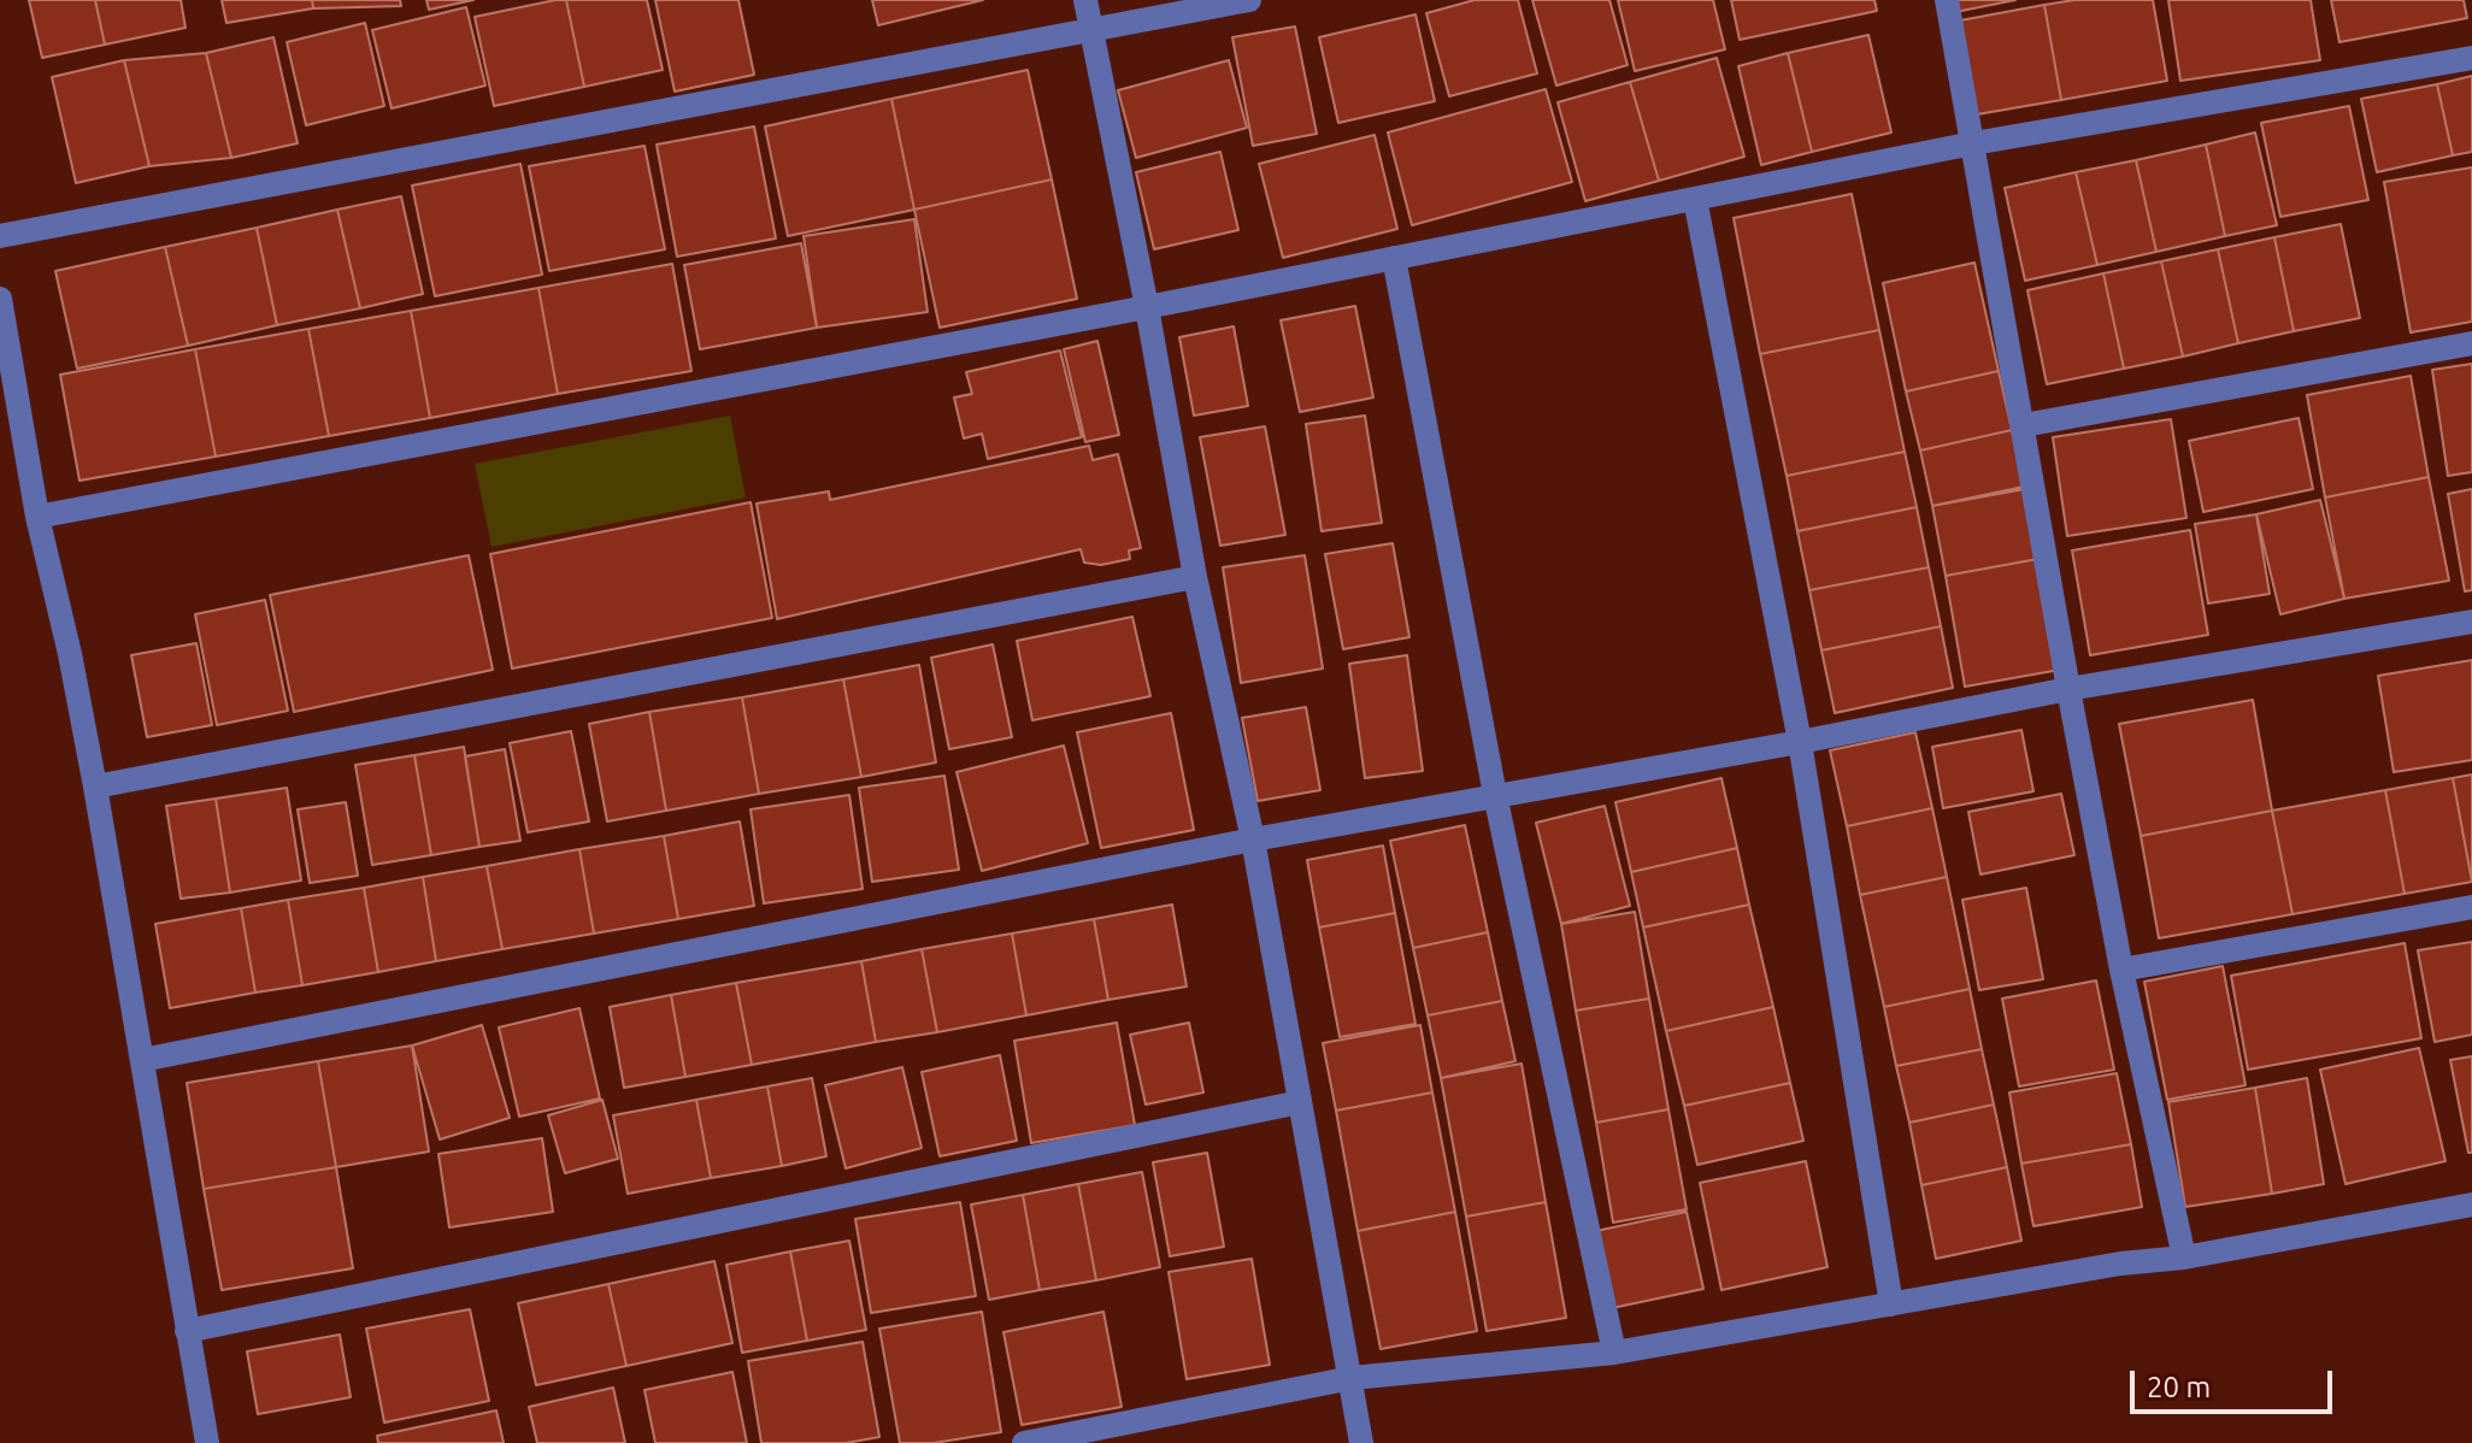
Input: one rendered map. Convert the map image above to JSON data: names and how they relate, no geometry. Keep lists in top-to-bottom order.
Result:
{
  "scale_bar": "20 m"
}
